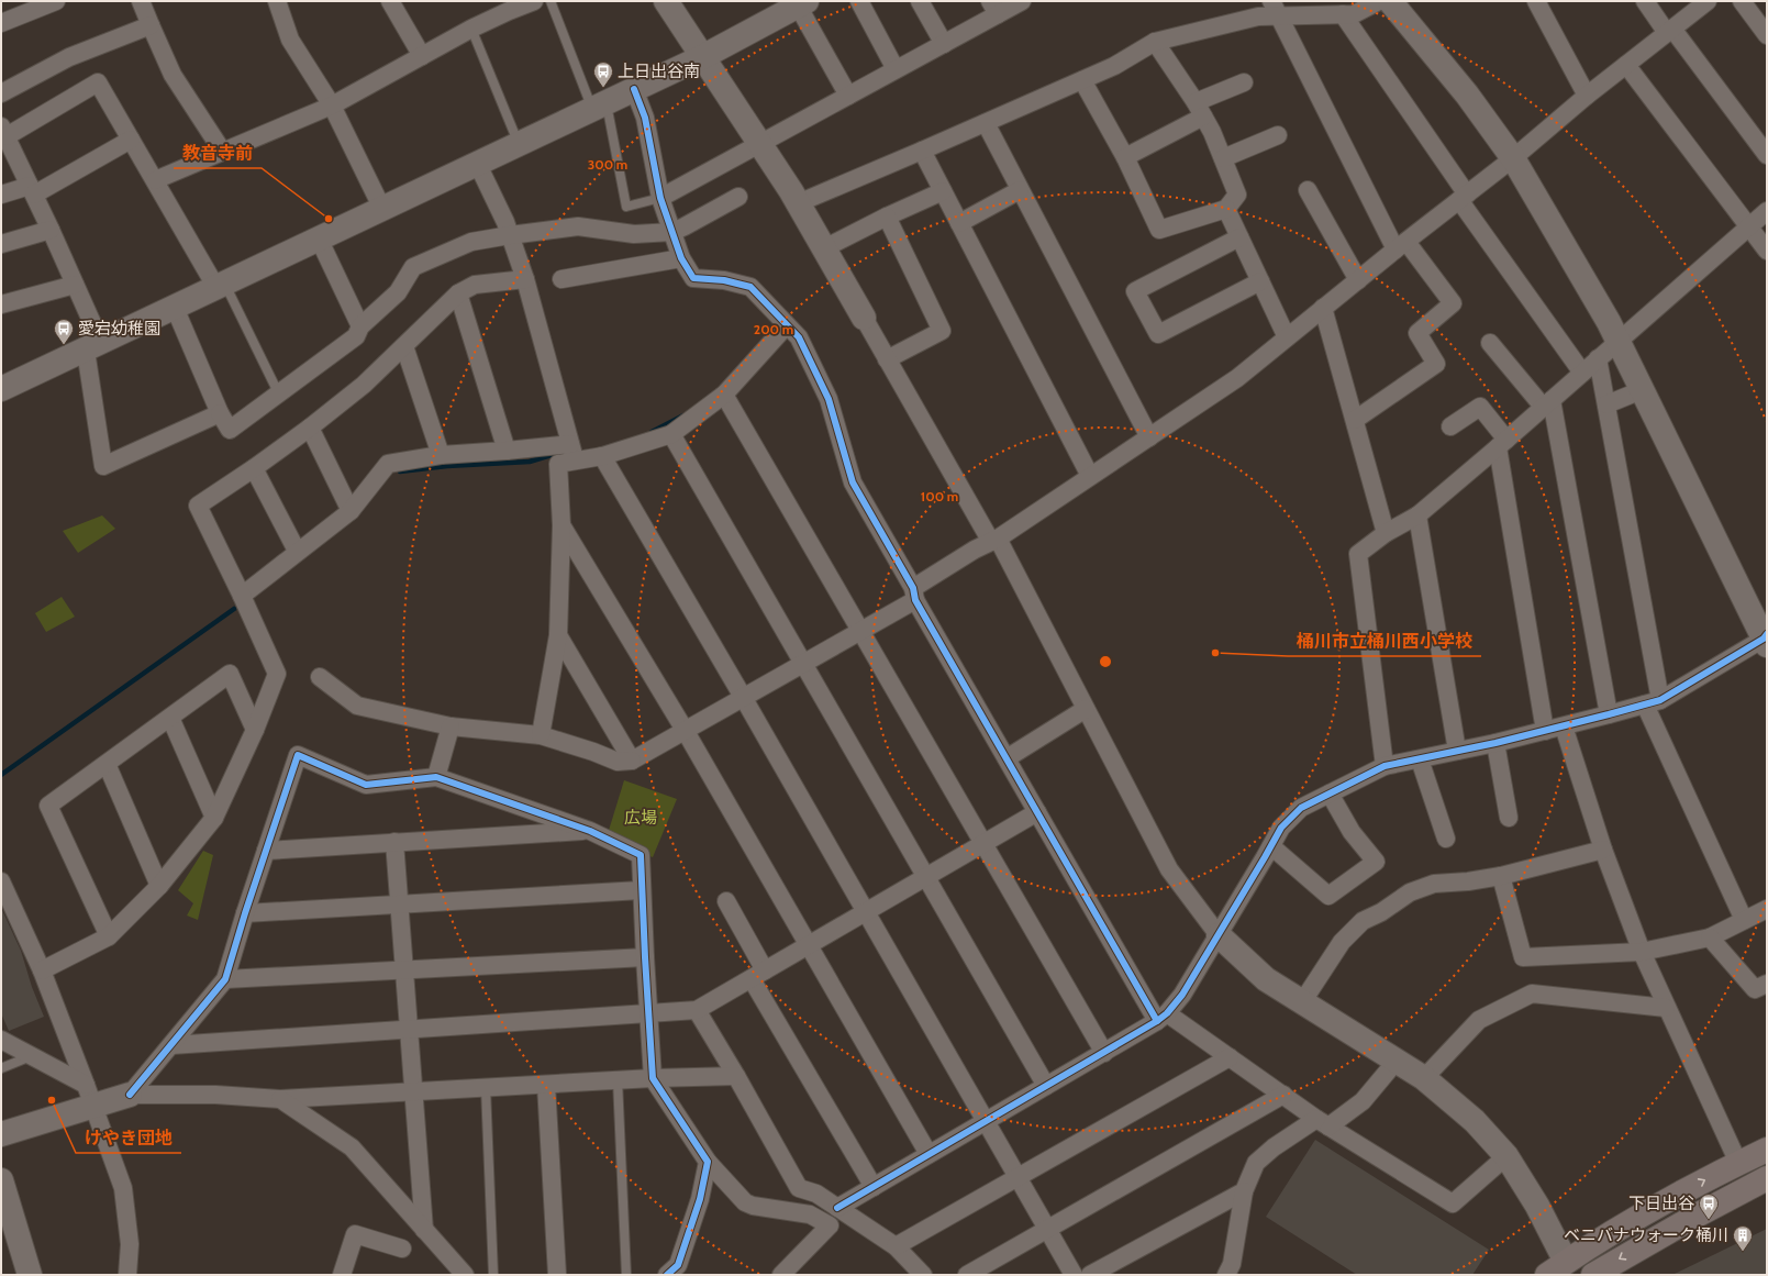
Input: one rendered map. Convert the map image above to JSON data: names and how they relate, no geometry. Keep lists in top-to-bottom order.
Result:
{
  "parks": ["広場"],
  "places": {
    "bus stop": ["上日出谷南", "愛宕幼稚園", "下日出谷"],
    "other": ["教音寺前", "桶川市立桶川西小学校", "けやき団地"],
    "building": ["ベニバナウォーク桶川"]
  },
  "rings": ["300 m", "200 m", "100 m"]
}
